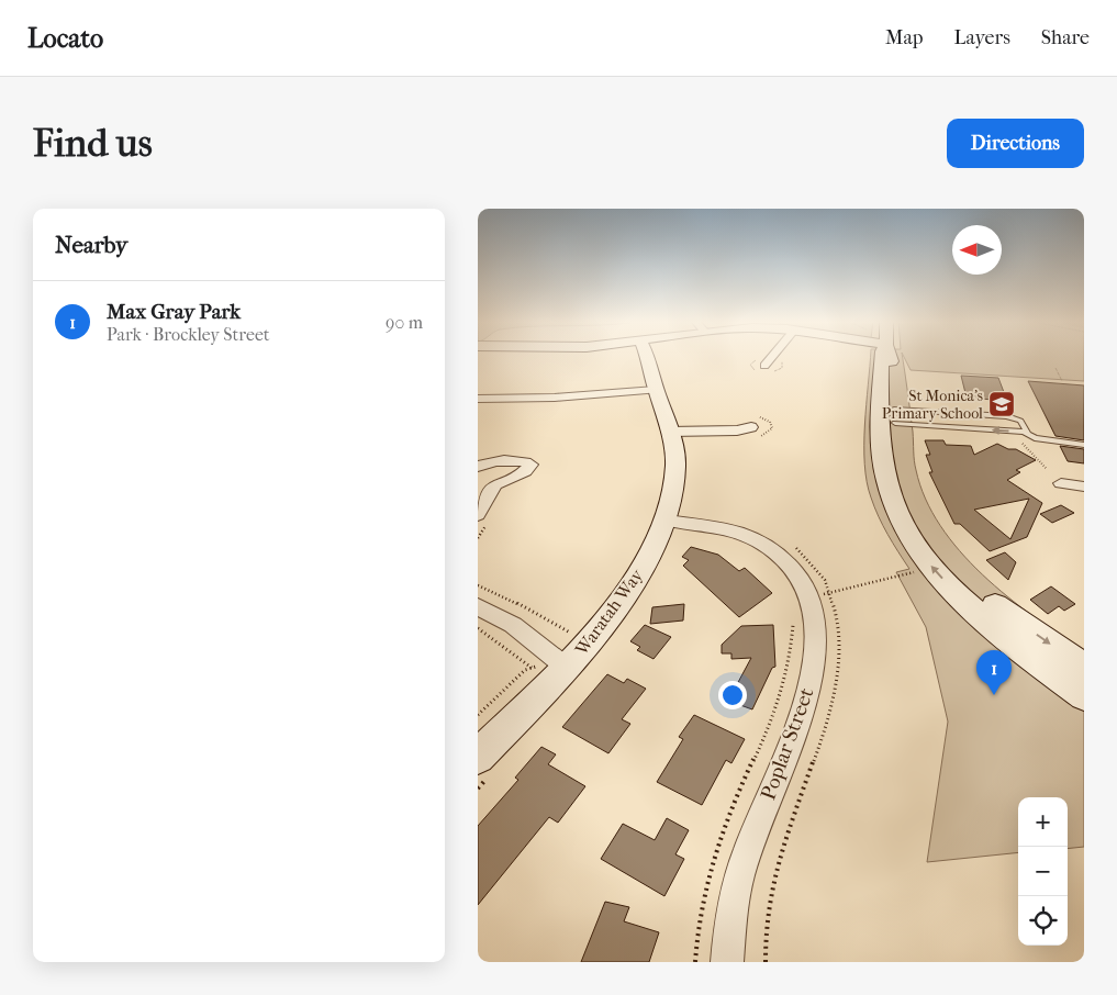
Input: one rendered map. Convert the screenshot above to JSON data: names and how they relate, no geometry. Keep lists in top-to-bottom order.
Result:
{
  "streets": {
    "street": ["Waratah Way", "Poplar Street"]
  },
  "crossings": [
    ["Waratah Way", "Poplar Street"]
  ],
  "places": {
    "school or university": ["St Monica's Primary School"]
  },
  "north": "left",
  "page": {
    "header": "Locato",
    "nav": ["Map", "Layers", "Share"],
    "buttons": "Directions",
    "title": "Find us",
    "heading": "Nearby",
    "list": [
      {
        "mark": "1",
        "name": "Max Gray Park",
        "note": "Park · Brockley Street",
        "value": "90 m"
      }
    ],
    "pins": "1",
    "map_buttons": ["+", "−"]
  }
}
